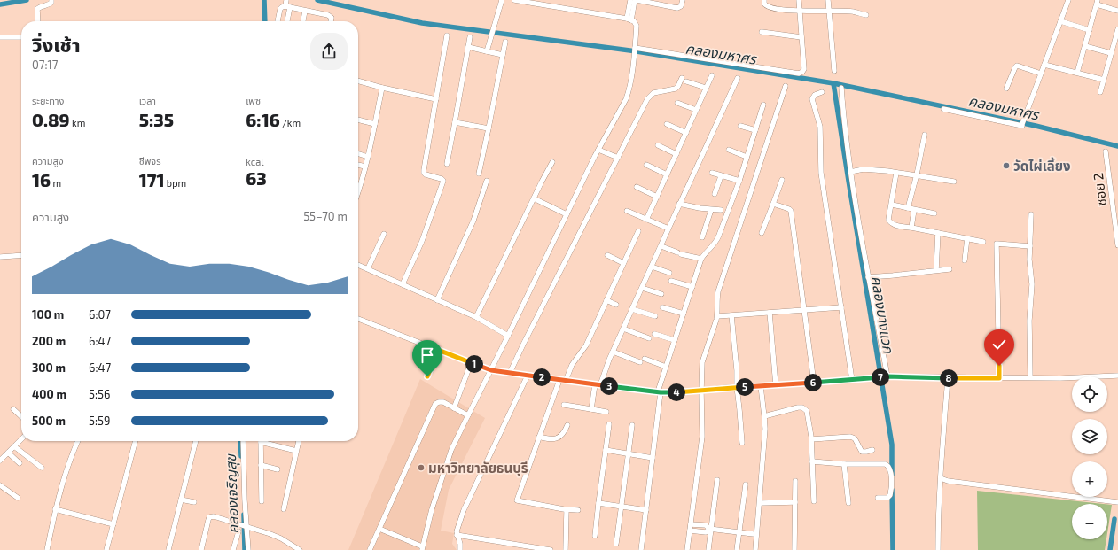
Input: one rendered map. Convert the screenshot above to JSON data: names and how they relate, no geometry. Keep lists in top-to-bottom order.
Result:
{
  "streets": {
    "street": ["ซอย 2"]
  },
  "water": ["คลองมหาศร", "คลองบางแวก", "คลองเจริญสุข"],
  "places": ["วัดไผ่เลี้ยง", "มหาวิทยาลัยธนบุรี"],
  "page": {
    "heading": ["วิ่งเช้า", "07:17"],
    "stats": [
      ["ระยะทาง", "0.89 km"],
      ["เวลา", "5:35"],
      ["เพซ", "6:16 /km"],
      ["ความสูง", "16 m"],
      ["ชีพจร", "171 bpm"],
      ["kcal", "63"]
    ],
    "chart": ["ความสูง", "55–70 m"],
    "list": [
      {
        "name": "100 m",
        "note": "6:07"
      },
      {
        "name": "200 m",
        "note": "6:47"
      },
      {
        "name": "300 m",
        "note": "6:47"
      },
      {
        "name": "400 m",
        "note": "5:56"
      },
      {
        "name": "500 m",
        "note": "5:59"
      }
    ],
    "pins": [
      "1",
      "2",
      "7",
      "8",
      "6",
      "3",
      "5",
      "4"
    ],
    "map_buttons": ["+", "−"]
  }
}
